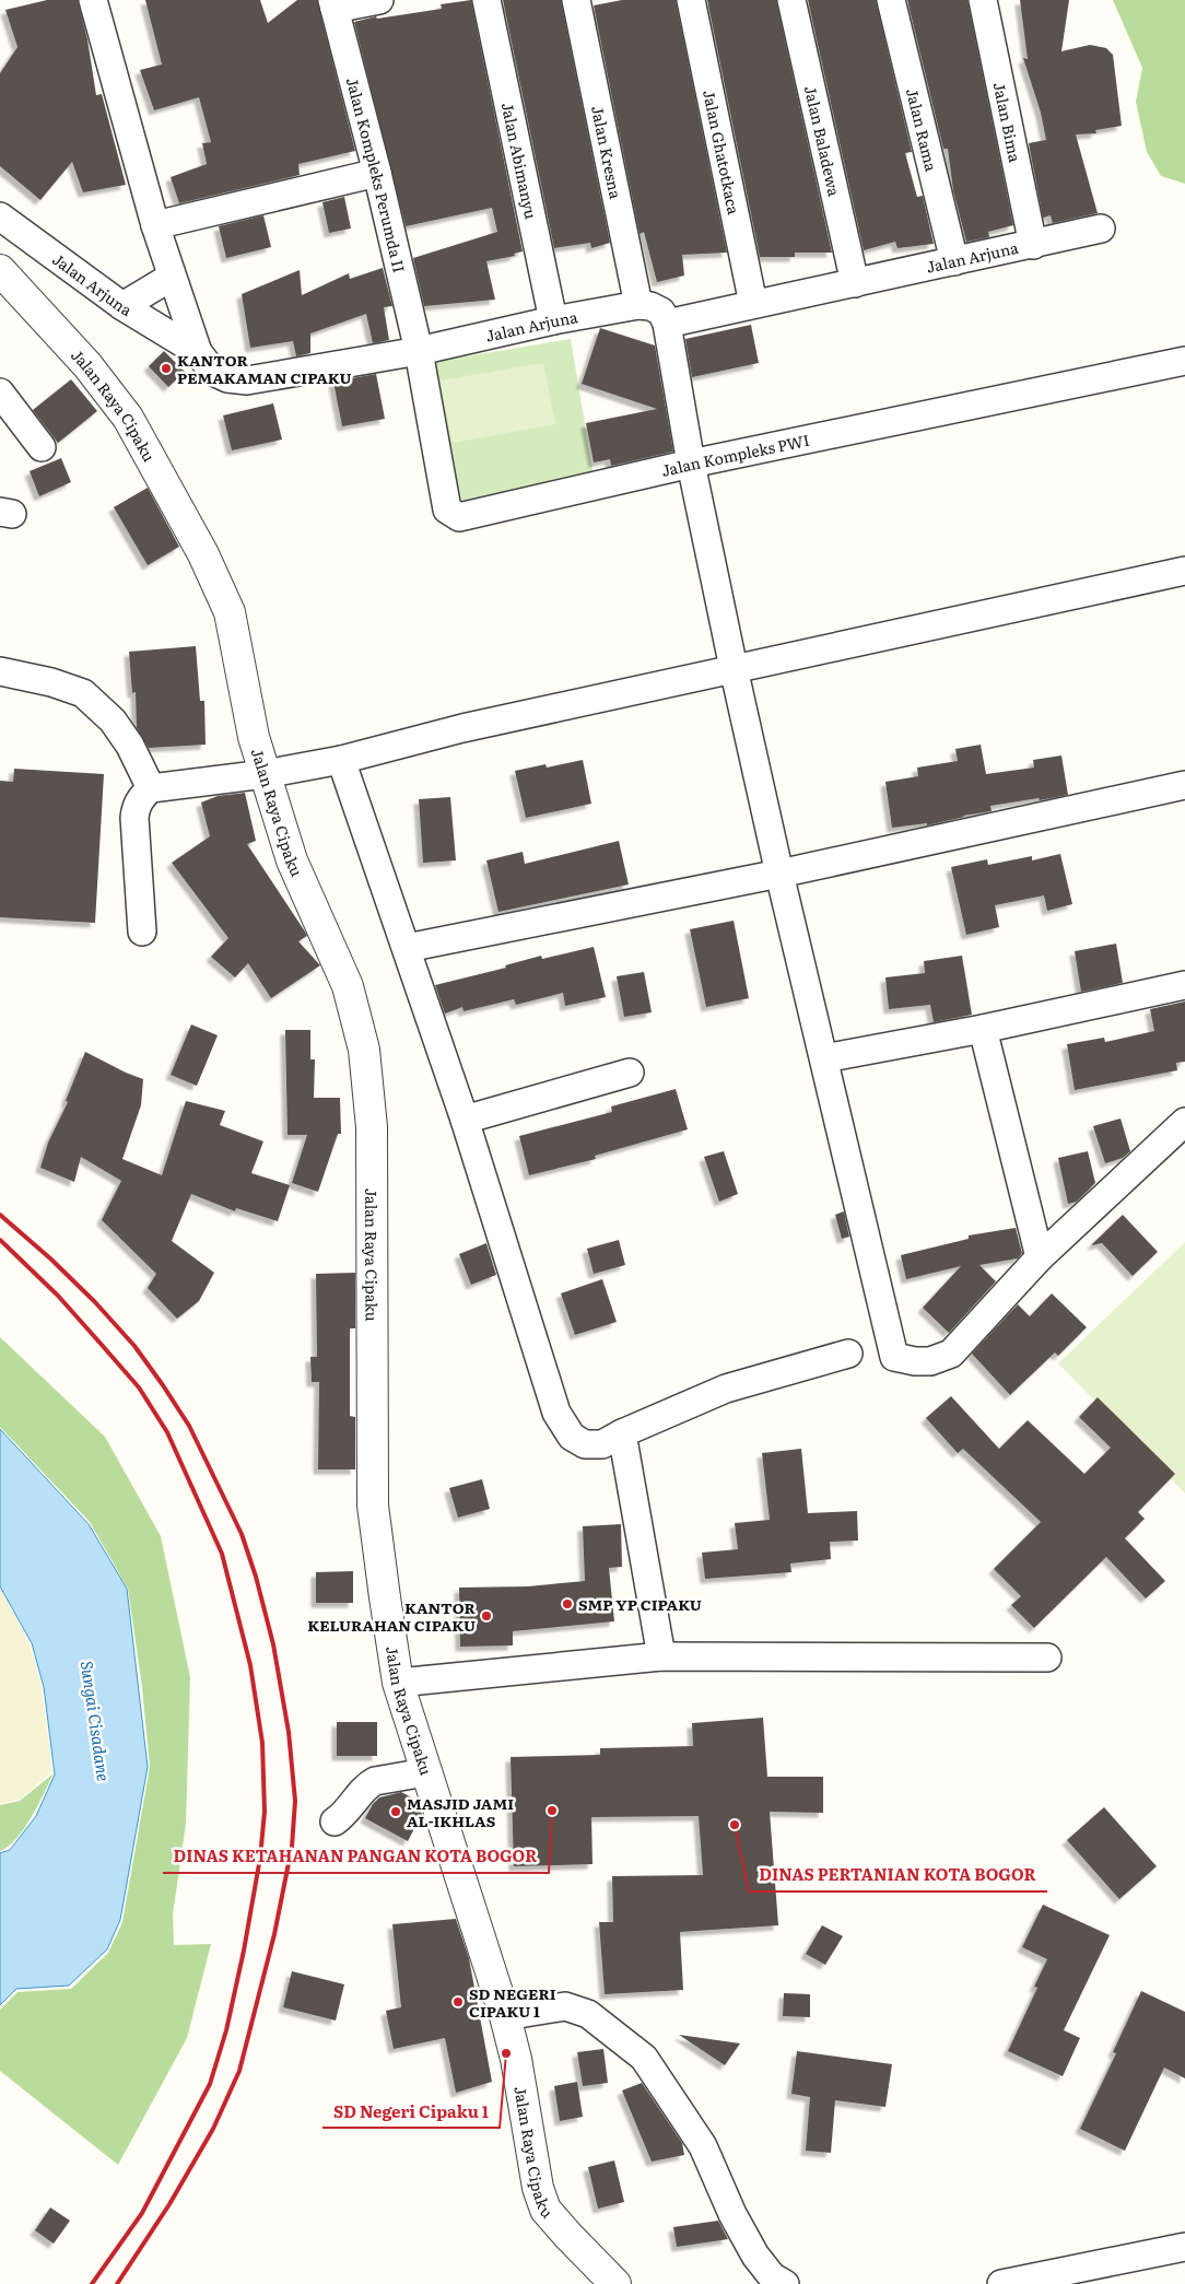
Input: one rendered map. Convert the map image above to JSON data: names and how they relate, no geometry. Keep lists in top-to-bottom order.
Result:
{
  "streets": {
    "street": [
      "Jalan Bima",
      "Jalan Rama",
      "Jalan Baladewa",
      "Jalan Ghatotkaca",
      "Jalan Kresna",
      "Jalan Abimanyu",
      "Jalan Kompleks Perumda II",
      "Jalan Arjuna",
      "Jalan Raya Cipaku",
      "Jalan Kompleks PWI"
    ]
  },
  "crossings": [
    ["Jalan Bima", "Jalan Arjuna"],
    ["Jalan Rama", "Jalan Arjuna"],
    ["Jalan Baladewa", "Jalan Arjuna"],
    ["Jalan Ghatotkaca", "Jalan Arjuna"],
    ["Jalan Kresna", "Jalan Arjuna"],
    ["Jalan Abimanyu", "Jalan Arjuna"],
    ["Jalan Kompleks Perumda II", "Jalan Arjuna"],
    ["Jalan Kompleks Perumda II", "Jalan Kompleks PWI"],
    ["Jalan Arjuna", "Jalan Kompleks PWI"]
  ],
  "water": ["Sungai Cisadane"],
  "places": [
    "KANTOR PEMAKAMAN CIPAKU",
    "SMP YP CIPAKU",
    "KANTOR KELURAHAN CIPAKU",
    "DINAS KETAHANAN PANGAN KOTA BOGOR",
    "MASJID JAMI AL-IKHLAS",
    "DINAS PERTANIAN KOTA BOGOR",
    "SD NEGERI CIPAKU 1",
    "SD Negeri Cipaku 1"
  ]
}
